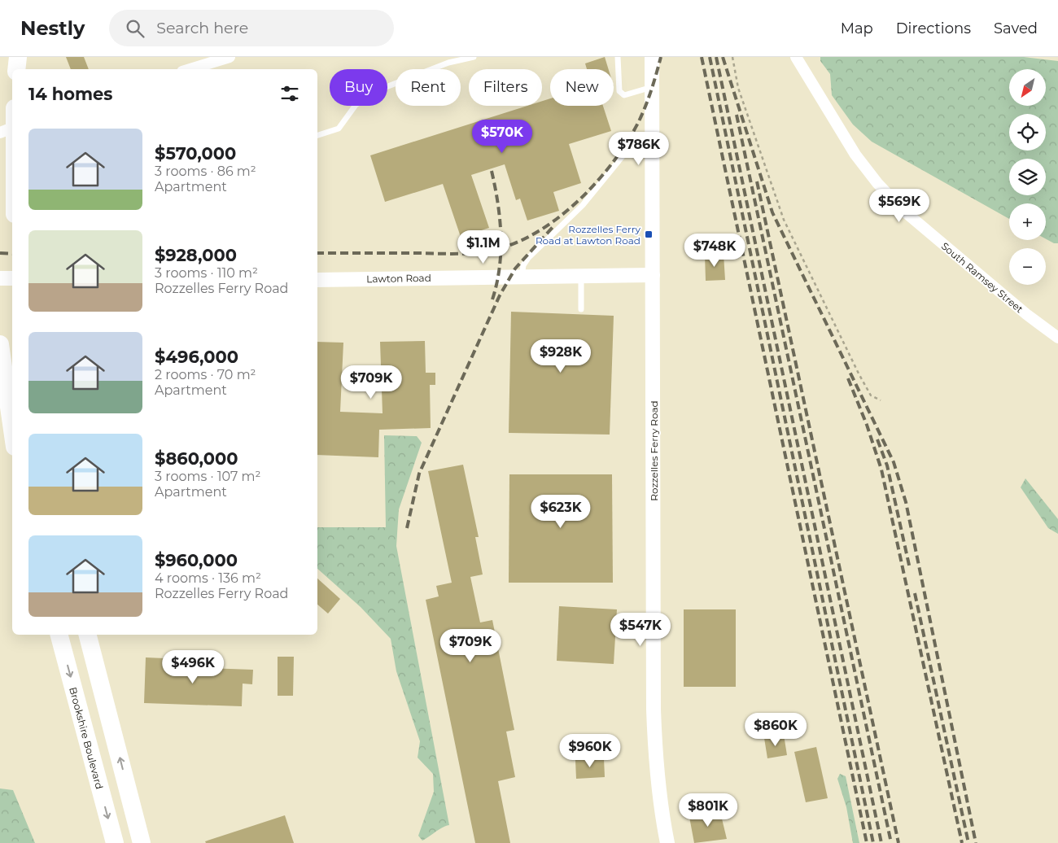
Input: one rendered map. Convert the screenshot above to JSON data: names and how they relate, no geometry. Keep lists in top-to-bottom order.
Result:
{
  "streets": {
    "highway": ["Brookshire Boulevard"],
    "street": ["South Ramsey Street", "Lawton Road", "Rozzelles Ferry Road"]
  },
  "crossings": [
    ["Lawton Road", "Rozzelles Ferry Road"]
  ],
  "places": {
    "transit": ["Rozzelles Ferry Road at Lawton Road"]
  },
  "north": "bottom left",
  "page": {
    "header": "Nestly",
    "search": "Search here",
    "nav": ["Map", "Directions", "Saved"],
    "map_buttons": ["+", "−"],
    "chip": [
      "Buy",
      "Rent",
      "Filters",
      "New"
    ],
    "heading": "14 homes",
    "list": [
      {
        "name": "$570,000",
        "note": "3 rooms · 86 m² · Apartment"
      },
      {
        "name": "$928,000",
        "note": "3 rooms · 110 m² · Rozzelles Ferry Road"
      },
      {
        "name": "$496,000",
        "note": "2 rooms · 70 m² · Apartment"
      },
      {
        "name": "$860,000",
        "note": "3 rooms · 107 m² · Apartment"
      },
      {
        "name": "$960,000",
        "note": "4 rooms · 136 m² · Rozzelles Ferry Road"
      }
    ],
    "price": [
      "$570K",
      "$786K",
      "$569K",
      "$1.1M",
      "$748K",
      "$928K",
      "$709K",
      "$623K",
      "$547K",
      "$709K",
      "$496K",
      "$860K",
      "$960K",
      "$801K"
    ]
  }
}
